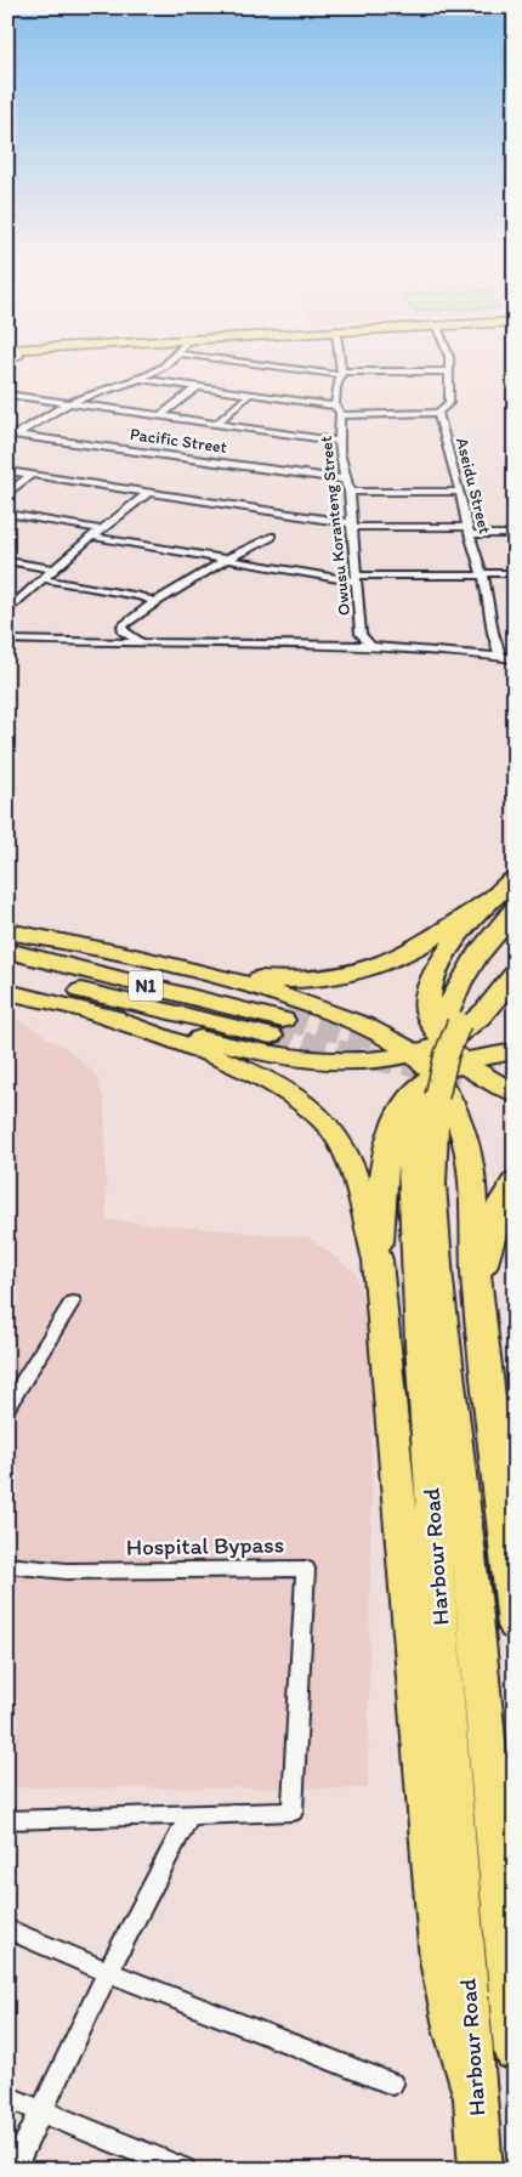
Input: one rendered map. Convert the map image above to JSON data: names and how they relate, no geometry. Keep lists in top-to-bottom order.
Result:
{
  "streets": {
    "highway": ["N1", "Harbour Road"],
    "street": [
      "Pacific Street",
      "Aseidu Street",
      "Owusu Koranteng Street",
      "Hospital Bypass"
    ]
  },
  "crossings": [
    ["Pacific Street", "Owusu Koranteng Street"]
  ]
}
